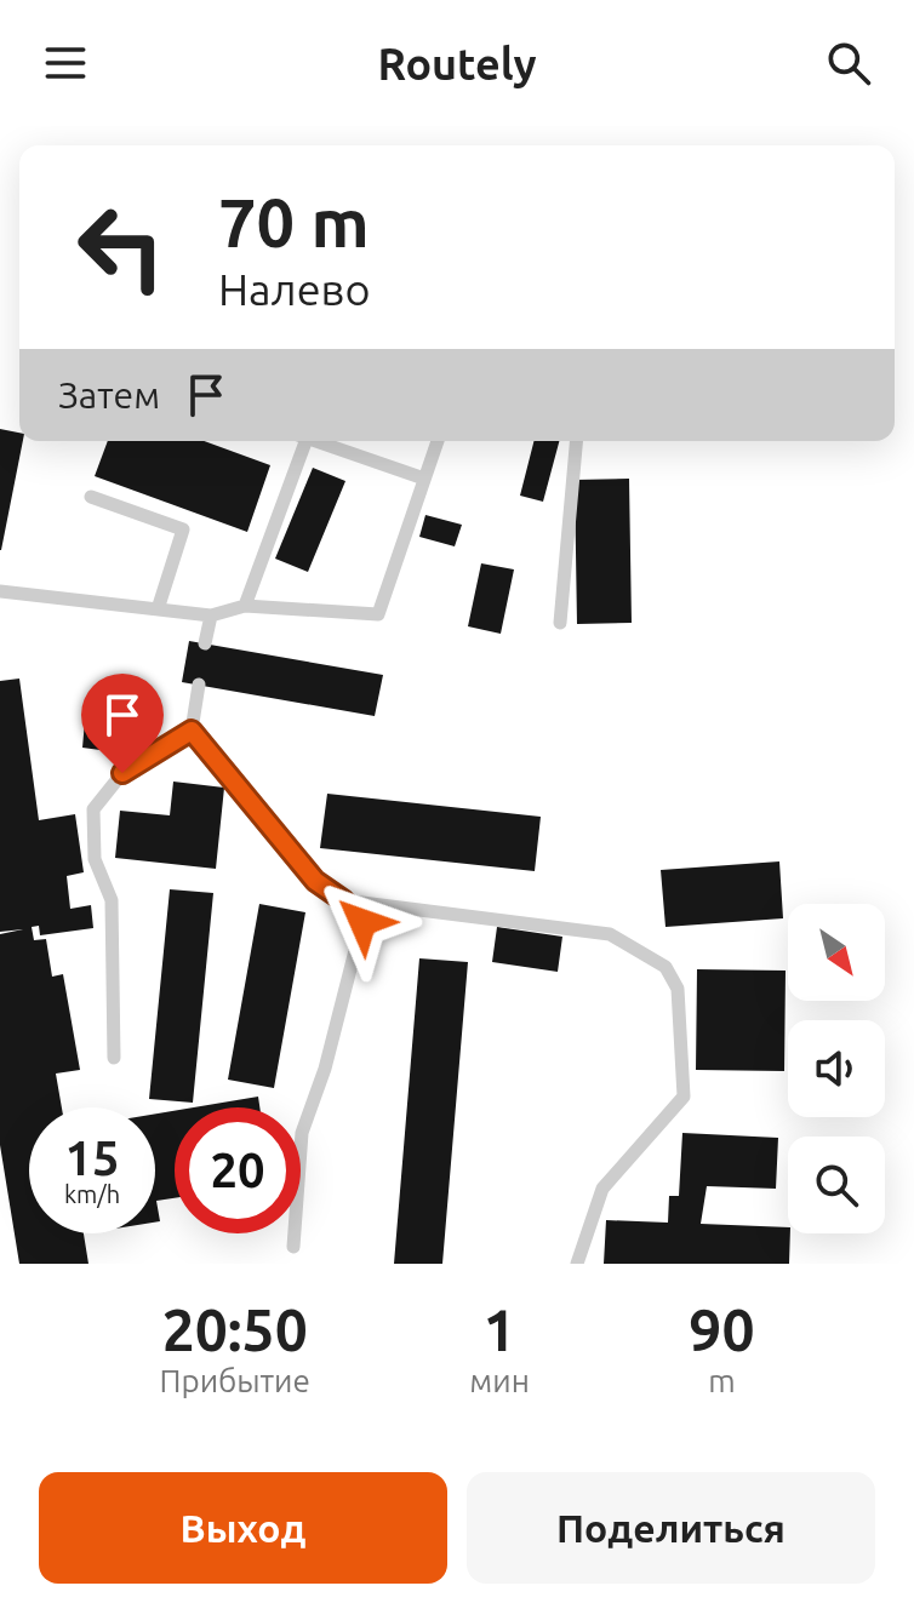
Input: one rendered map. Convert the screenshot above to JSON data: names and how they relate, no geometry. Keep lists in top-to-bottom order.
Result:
{
  "north": "bottom right",
  "page": {
    "header": "Routely",
    "turn": ["70 m", "Налево"],
    "then": "Затем",
    "speed": "15 km/h",
    "limit": "20",
    "eta": [
      "20:50",
      "Прибытие",
      "1",
      "мин",
      "90",
      "m"
    ],
    "buttons": ["Выход", "Поделиться"]
  }
}
